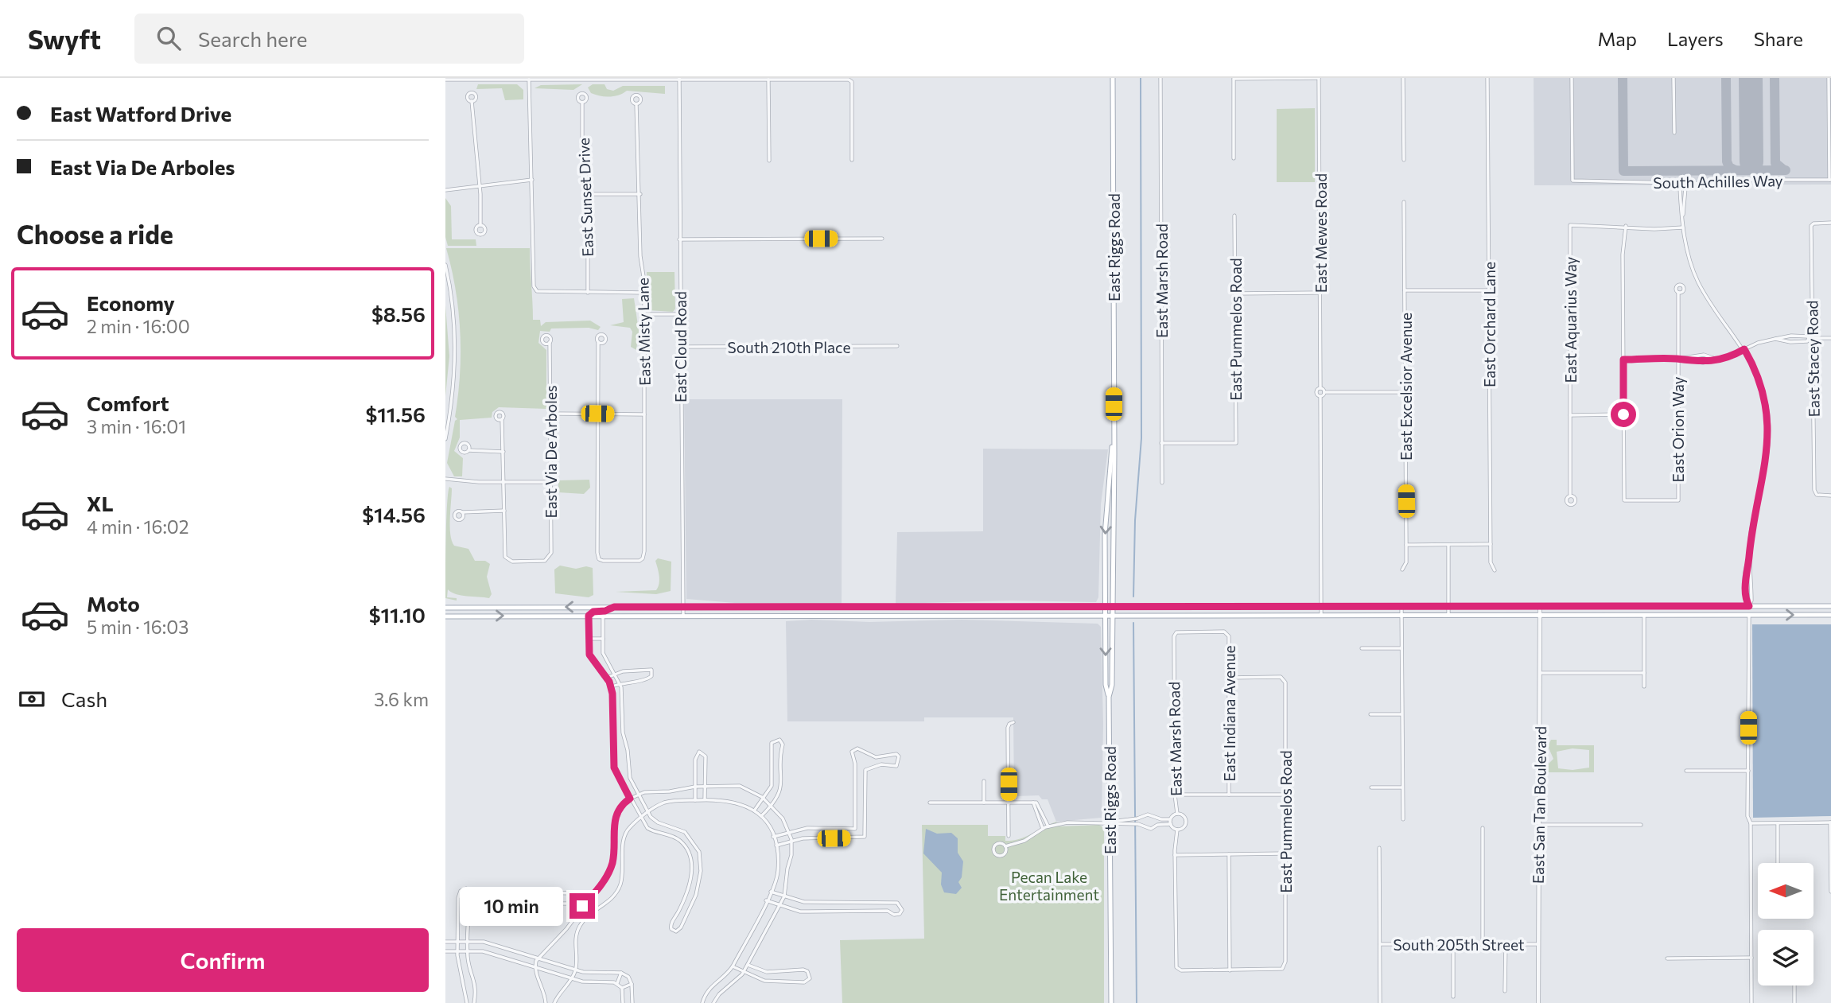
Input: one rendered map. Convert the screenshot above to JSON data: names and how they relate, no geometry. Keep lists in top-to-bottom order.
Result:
{
  "streets": {
    "main road": ["East Riggs Road"],
    "street": [
      "South Achilles Way",
      "East Sunset Drive",
      "East Mewes Road",
      "East Marsh Road",
      "East Aquarius Way",
      "East Orchard Lane",
      "East Pummelos Road",
      "East Misty Lane",
      "East Cloud Road",
      "South 210th Place",
      "East Stacey Road",
      "East Excelsior Avenue",
      "East Orion Way",
      "East Via De Arboles",
      "East Indiana Avenue",
      "East San Tan Boulevard",
      "South 205th Street"
    ]
  },
  "crossings": [
    ["East Marsh Road", "East Pummelos Road"],
    ["East Marsh Road", "East Indiana Avenue"],
    ["East Pummelos Road", "East Indiana Avenue"],
    ["East Cloud Road", "South 210th Place"],
    ["East San Tan Boulevard", "South 205th Street"]
  ],
  "parks": ["Pecan Lake Entertainment"],
  "north": "left",
  "page": {
    "header": "Swyft",
    "search": "Search here",
    "nav": ["Map", "Layers", "Share"],
    "banner": ["East Watford Drive", "East Via De Arboles"],
    "heading": "Choose a ride",
    "list": [
      {
        "name": "Economy",
        "note": "2 min · 16:00",
        "value": "$8.56"
      },
      {
        "name": "Comfort",
        "note": "3 min · 16:01",
        "value": "$11.56"
      },
      {
        "name": "XL",
        "note": "4 min · 16:02",
        "value": "$14.56"
      },
      {
        "name": "Moto",
        "note": "5 min · 16:03",
        "value": "$11.10"
      }
    ],
    "pay": ["Cash", "3.6 km"],
    "bubble": "10 min",
    "buttons": "Confirm"
  }
}
